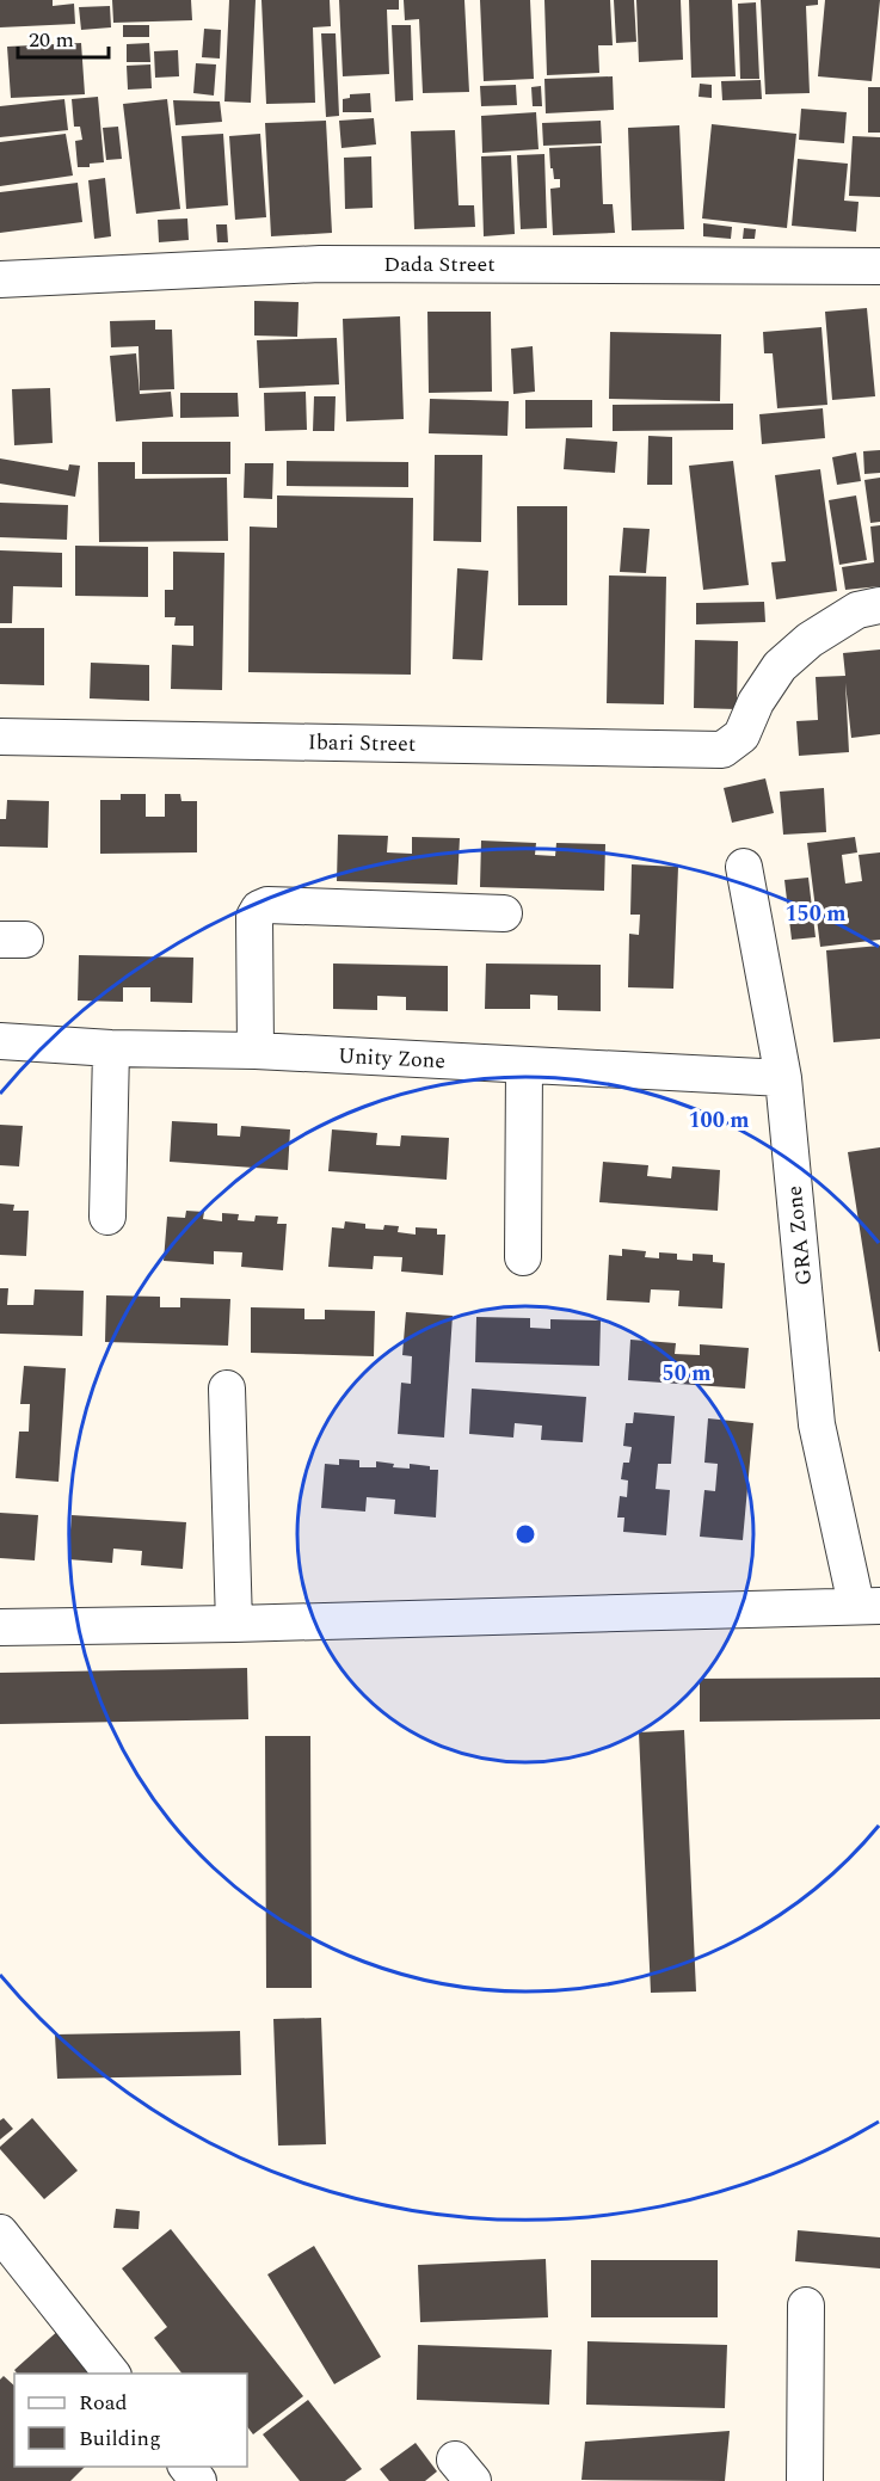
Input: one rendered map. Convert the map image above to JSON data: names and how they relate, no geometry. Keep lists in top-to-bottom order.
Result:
{
  "streets": {
    "street": [
      "Dada Street",
      "Ibari Street",
      "Unity Zone",
      "GRA Zone"
    ]
  },
  "crossings": [
    ["Unity Zone", "GRA Zone"]
  ],
  "legend": ["Road", "Building"],
  "scale_bar": "20 m",
  "rings": ["150 m", "100 m", "50 m"]
}
